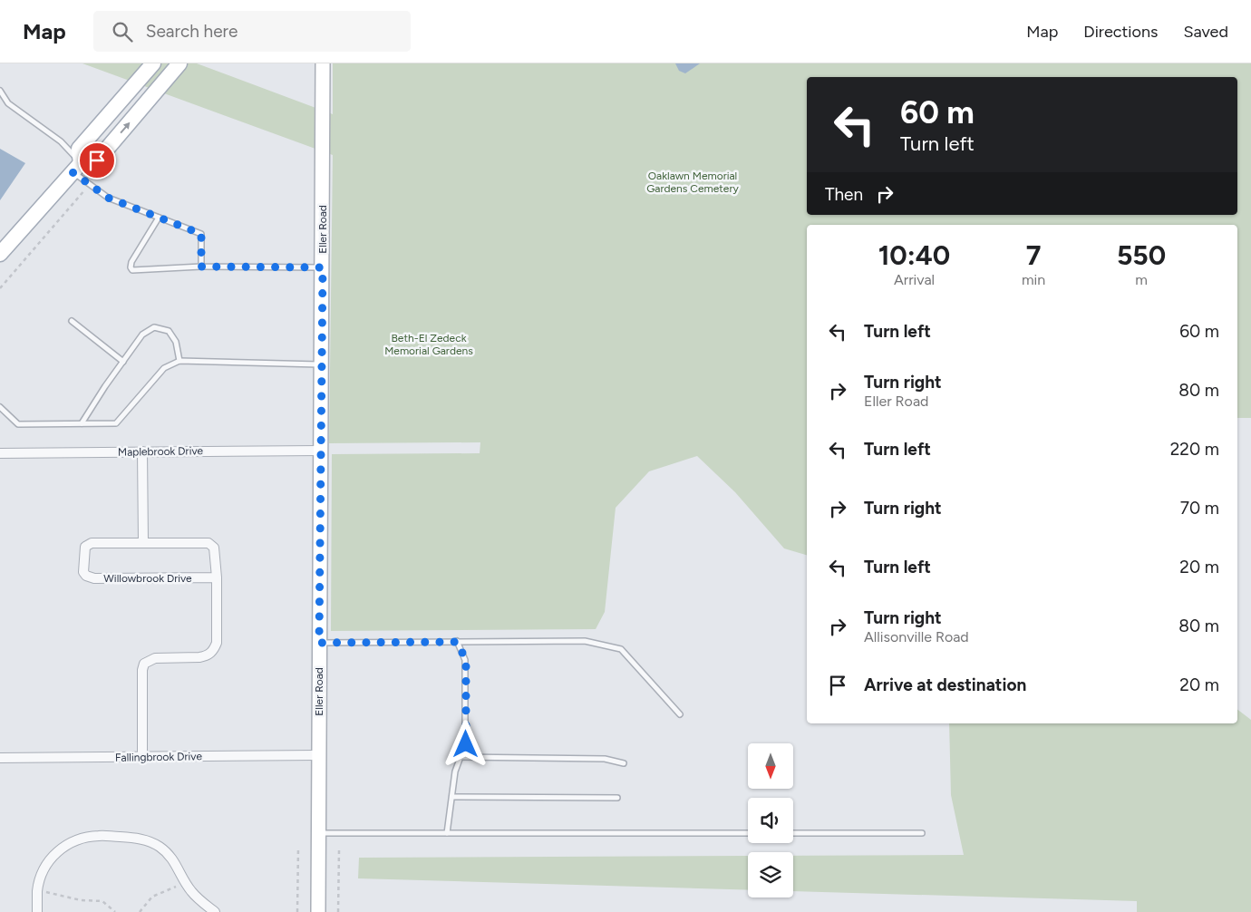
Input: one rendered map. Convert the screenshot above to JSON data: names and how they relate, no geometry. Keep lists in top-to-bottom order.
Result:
{
  "streets": {
    "street": [
      "Eller Road",
      "Maplebrook Drive",
      "Willowbrook Drive",
      "Fallingbrook Drive"
    ]
  },
  "crossings": [
    ["Eller Road", "Maplebrook Drive"],
    ["Eller Road", "Fallingbrook Drive"],
    ["Willowbrook Drive", "Fallingbrook Drive"]
  ],
  "parks": ["Oaklawn Memorial Gardens Cemetery", "Beth-El Zedeck Memorial Gardens"],
  "north": "bottom",
  "page": {
    "header": "Map",
    "search": "Search here",
    "nav": ["Map", "Directions", "Saved"],
    "turn": ["60 m", "Turn left"],
    "then": "Then",
    "eta": [
      "10:40",
      "Arrival",
      "7",
      "min",
      "550",
      "m"
    ],
    "list": [
      {
        "name": "Turn left",
        "value": "60 m"
      },
      {
        "name": "Turn right",
        "note": "Eller Road",
        "value": "80 m"
      },
      {
        "name": "Turn left",
        "value": "220 m"
      },
      {
        "name": "Turn right",
        "value": "70 m"
      },
      {
        "name": "Turn left",
        "value": "20 m"
      },
      {
        "name": "Turn right",
        "note": "Allisonville Road",
        "value": "80 m"
      },
      {
        "name": "Arrive at destination",
        "value": "20 m"
      }
    ]
  }
}
